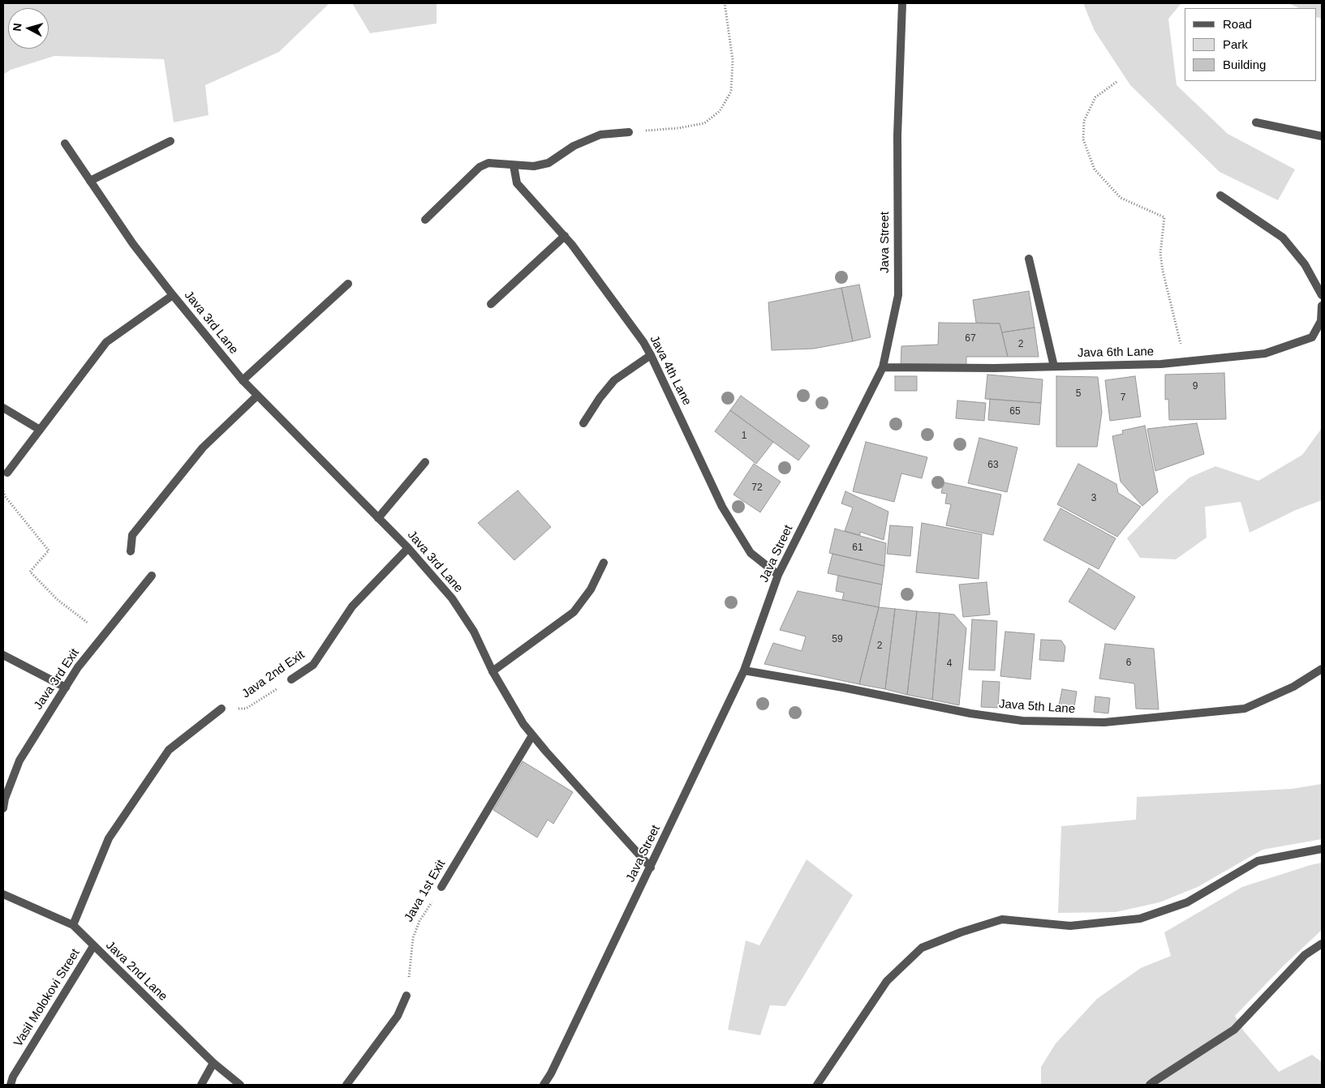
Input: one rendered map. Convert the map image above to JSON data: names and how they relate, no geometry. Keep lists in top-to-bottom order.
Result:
{
  "streets": {
    "street": [
      "Java Street",
      "Java 3rd Lane",
      "Java 6th Lane",
      "Java 4th Lane",
      "Java 2nd Exit",
      "Java 3rd Exit",
      "Java 5th Lane",
      "Java 1st Exit",
      "Java 2nd Lane",
      "Vasil Molokovi Street"
    ]
  },
  "crossings": [
    ["Java Street", "Java 3rd Lane"],
    ["Java Street", "Java 6th Lane"],
    ["Java Street", "Java 4th Lane"],
    ["Java Street", "Java 5th Lane"],
    ["Java 3rd Lane", "Java 2nd Exit"],
    ["Java 3rd Lane", "Java 1st Exit"],
    ["Java 2nd Lane", "Vasil Molokovi Street"]
  ],
  "house_numbers": [
    "67",
    "2",
    "9",
    "5",
    "7",
    "65",
    "1",
    "63",
    "72",
    "3",
    "61",
    "59",
    "2",
    "6",
    "4"
  ],
  "legend": ["Road", "Park", "Building"],
  "north": "left"
}
